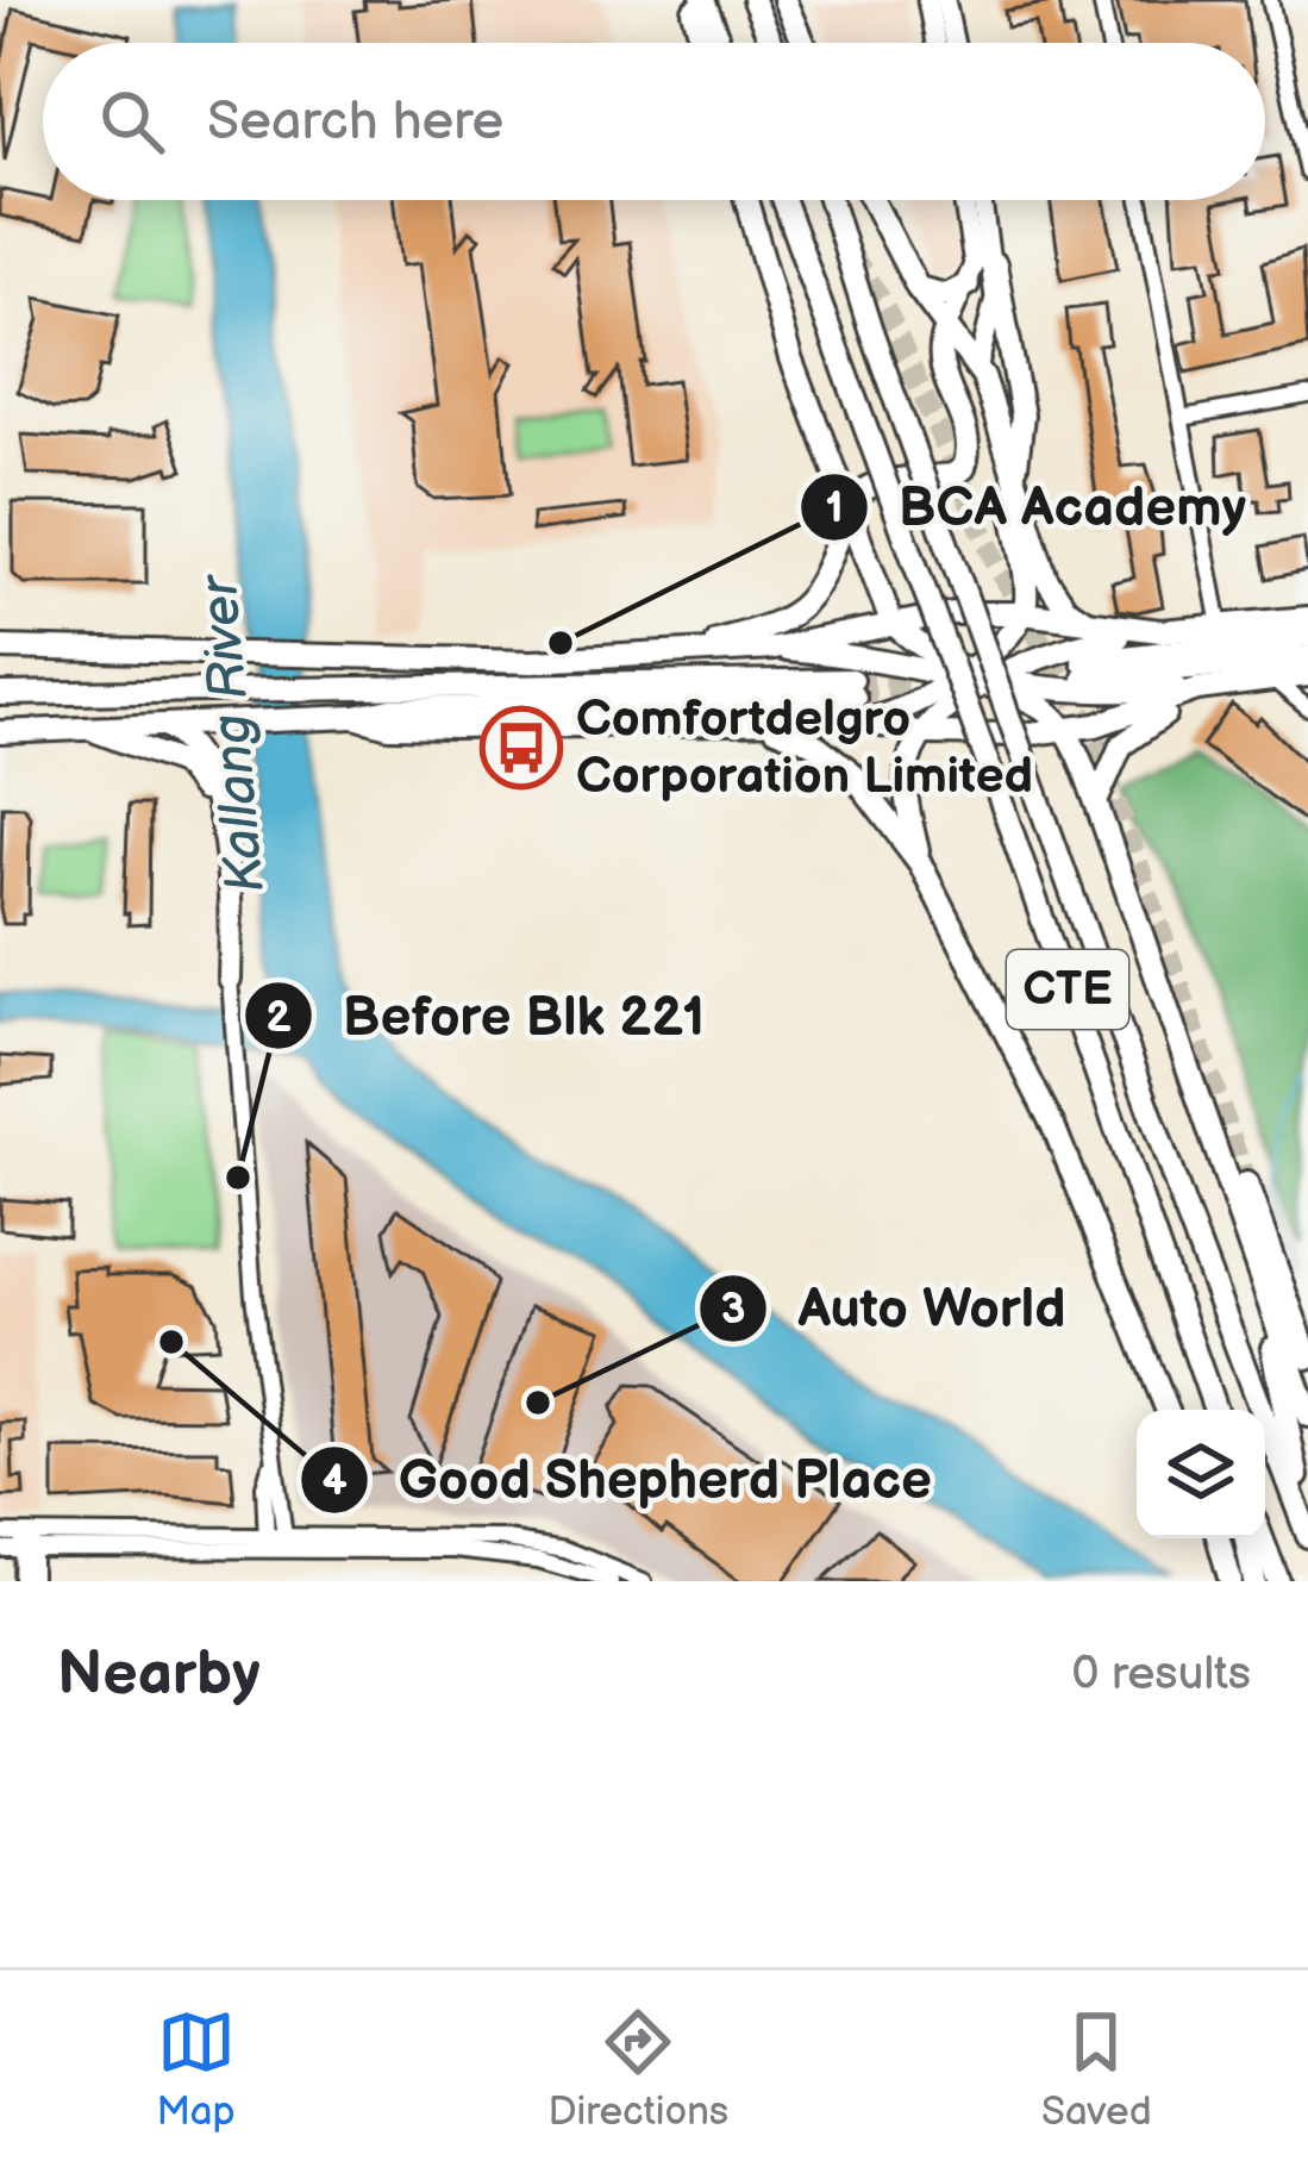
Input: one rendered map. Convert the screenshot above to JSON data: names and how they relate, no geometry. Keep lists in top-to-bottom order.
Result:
{
  "streets": {
    "highway": ["CTE"]
  },
  "water": ["Kallang River"],
  "places": {
    "other": [
      "BCA Academy",
      "Before Blk 221",
      "Good Shepherd Place",
      "Auto World"
    ],
    "bus stop": ["Comfortdelgro Corporation Limited"]
  },
  "page": {
    "search": "Search here",
    "heading": ["Nearby", "0 results"],
    "nav": ["Map", "Directions", "Saved"]
  }
}
